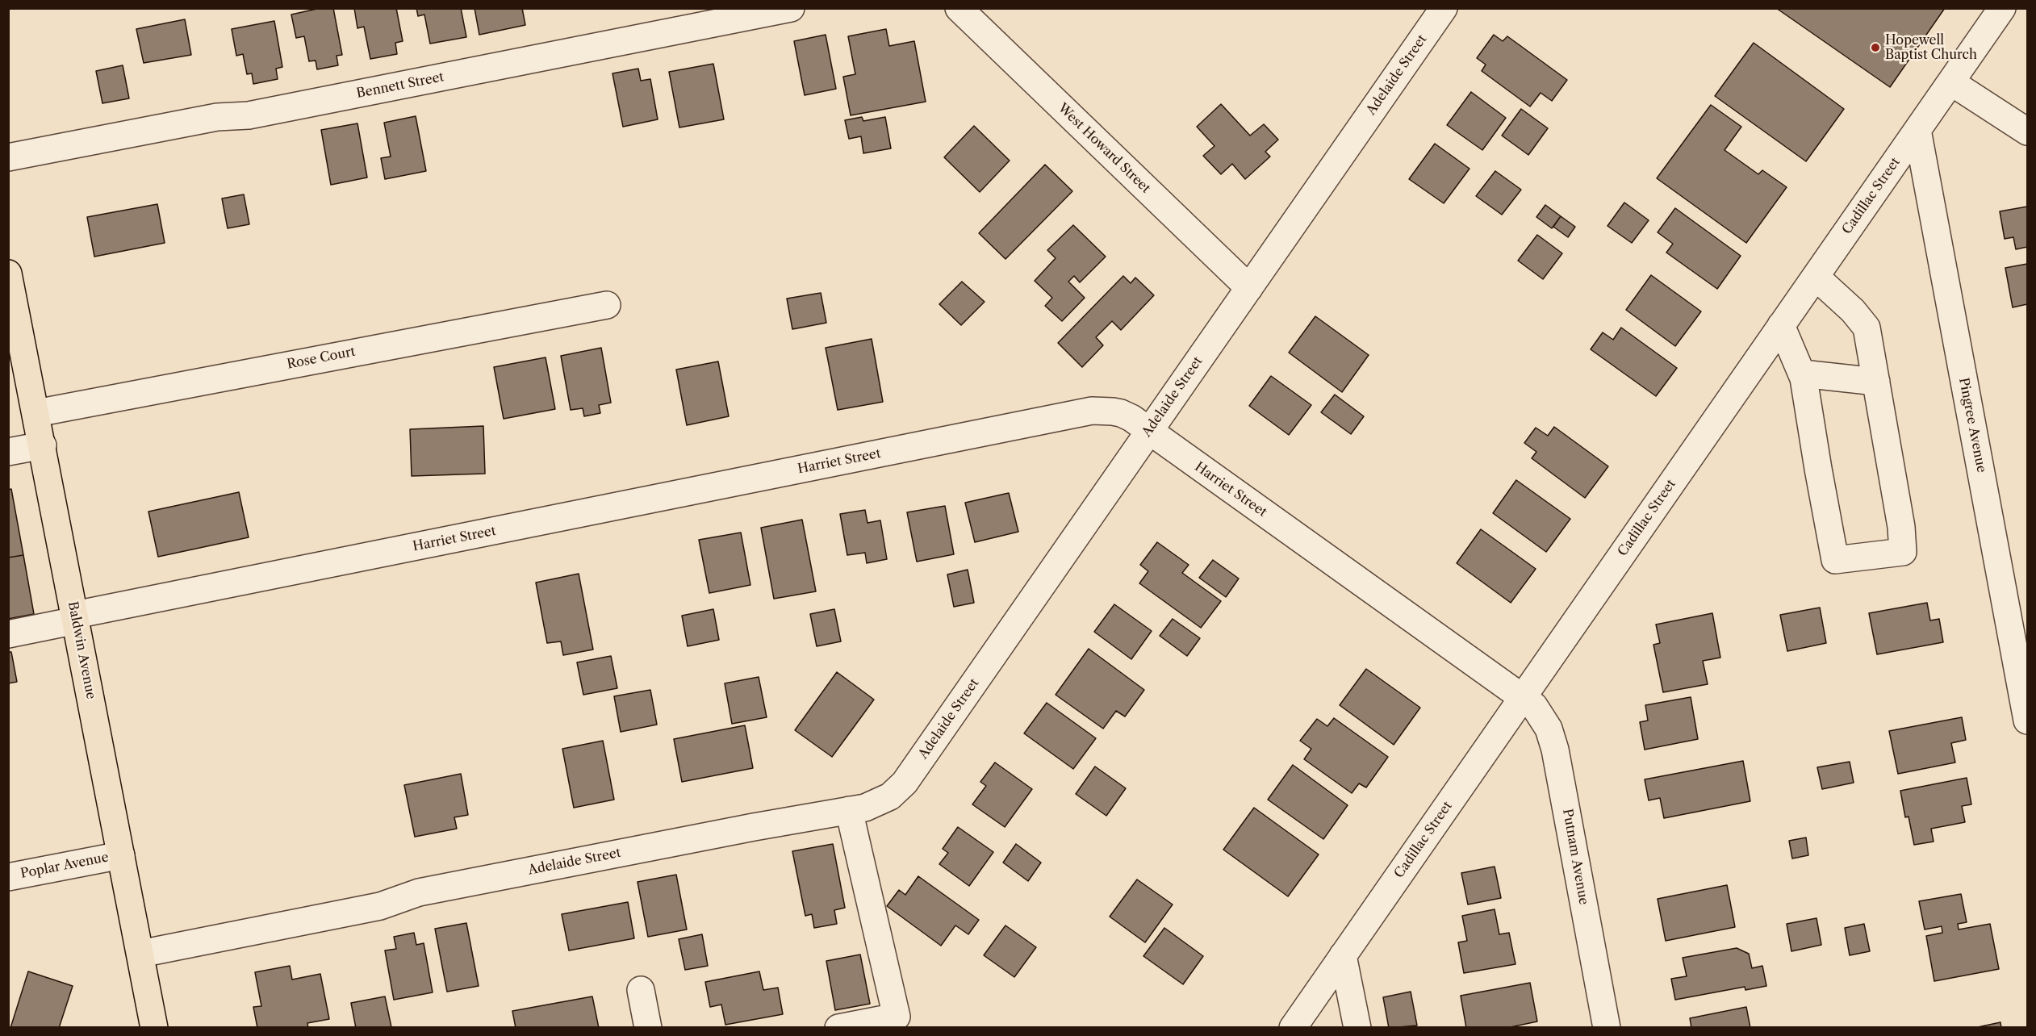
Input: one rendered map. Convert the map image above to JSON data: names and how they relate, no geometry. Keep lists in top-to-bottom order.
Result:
{
  "streets": {
    "main road": ["Baldwin Avenue"],
    "street": [
      "Adelaide Street",
      "Bennett Street",
      "West Howard Street",
      "Cadillac Street",
      "Rose Court",
      "Pingree Avenue",
      "Harriet Street",
      "Putnam Avenue",
      "Poplar Avenue"
    ]
  },
  "crossings": [
    ["Adelaide Street", "West Howard Street"],
    ["Adelaide Street", "Harriet Street"],
    ["Adelaide Street", "Baldwin Avenue"],
    ["Cadillac Street", "Pingree Avenue"],
    ["Cadillac Street", "Harriet Street"],
    ["Cadillac Street", "Putnam Avenue"],
    ["Rose Court", "Baldwin Avenue"],
    ["Harriet Street", "Baldwin Avenue"],
    ["Harriet Street", "Putnam Avenue"],
    ["Baldwin Avenue", "Poplar Avenue"]
  ],
  "places": ["Hopewell Baptist Church"]
}
